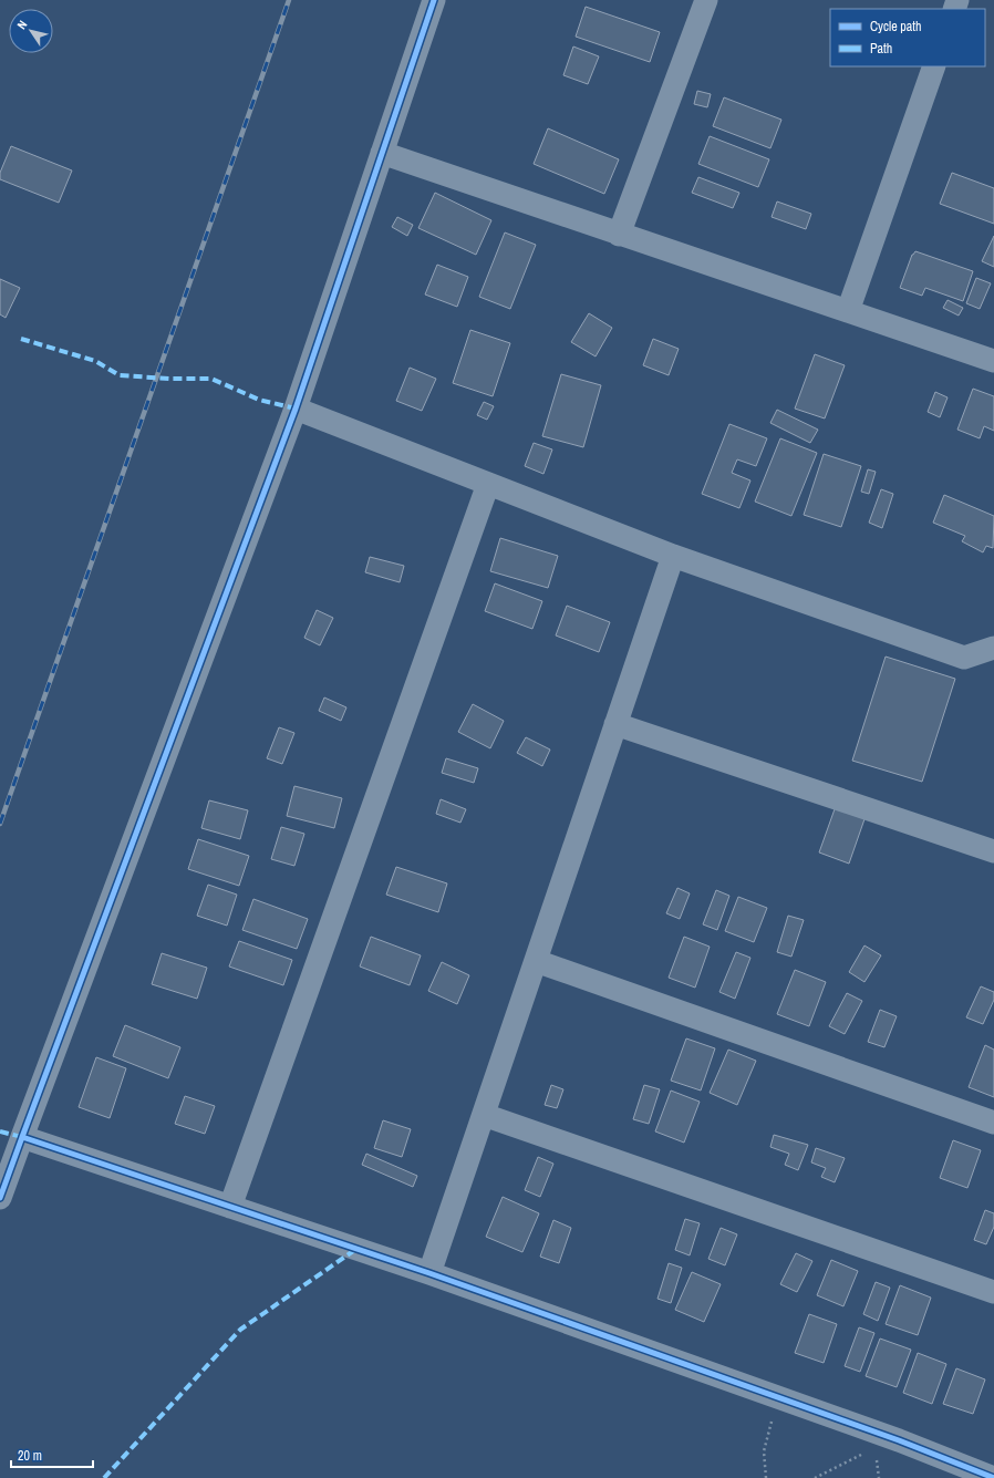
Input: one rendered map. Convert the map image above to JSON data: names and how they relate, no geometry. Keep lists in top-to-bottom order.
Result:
{
  "legend": ["Cycle path", "Path"],
  "scale_bar": "20 m",
  "north": "top left"
}
